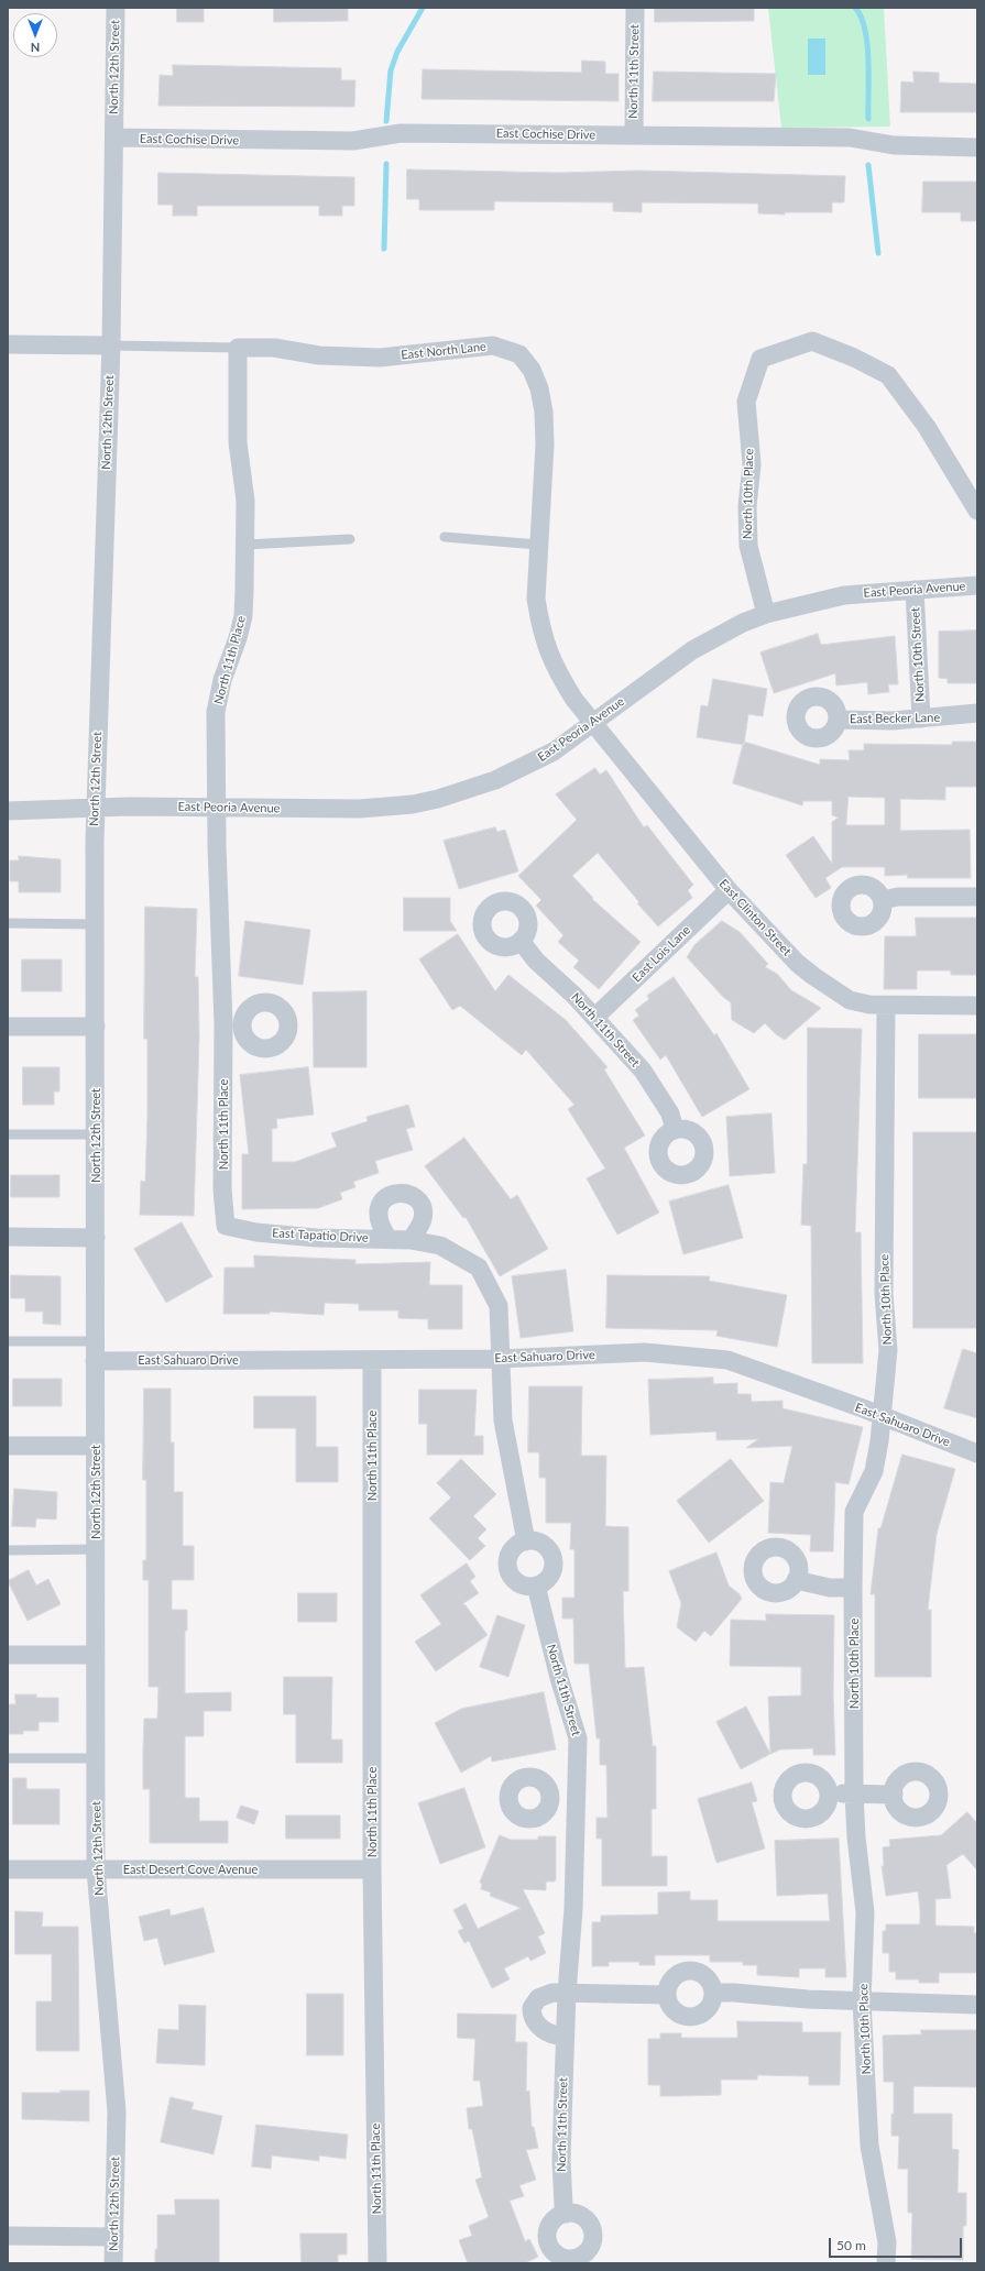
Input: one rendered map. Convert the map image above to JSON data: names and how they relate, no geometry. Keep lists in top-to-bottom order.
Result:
{
  "streets": {
    "street": [
      "North 12th Street",
      "North 11th Street",
      "East Cochise Drive",
      "East North Lane",
      "North 10th Place",
      "East Peoria Avenue",
      "North 10th Street",
      "North 11th Place",
      "East Becker Lane",
      "East Clinton Street",
      "East Lois Lane",
      "East Tapatio Drive",
      "East Sahuaro Drive",
      "East Desert Cove Avenue"
    ]
  },
  "crossings": [
    ["North 12th Street", "East Cochise Drive"],
    ["North 12th Street", "East North Lane"],
    ["North 12th Street", "East Peoria Avenue"],
    ["North 12th Street", "East Sahuaro Drive"],
    ["North 12th Street", "East Desert Cove Avenue"],
    ["North 11th Street", "East Cochise Drive"],
    ["North 11th Street", "East Lois Lane"],
    ["East North Lane", "East Peoria Avenue"],
    ["East North Lane", "North 11th Place"],
    ["East North Lane", "East Clinton Street"],
    ["North 10th Place", "East Peoria Avenue"],
    ["North 10th Place", "East Clinton Street"],
    ["North 10th Place", "East Sahuaro Drive"],
    ["East Peoria Avenue", "North 10th Street"],
    ["East Peoria Avenue", "North 11th Place"],
    ["East Peoria Avenue", "East Clinton Street"],
    ["North 10th Street", "East Becker Lane"],
    ["North 11th Place", "East Tapatio Drive"],
    ["North 11th Place", "East Sahuaro Drive"],
    ["North 11th Place", "East Desert Cove Avenue"],
    ["East Clinton Street", "East Lois Lane"],
    ["East Tapatio Drive", "East Sahuaro Drive"]
  ],
  "scale_bar": "50 m",
  "north": "bottom"
}
